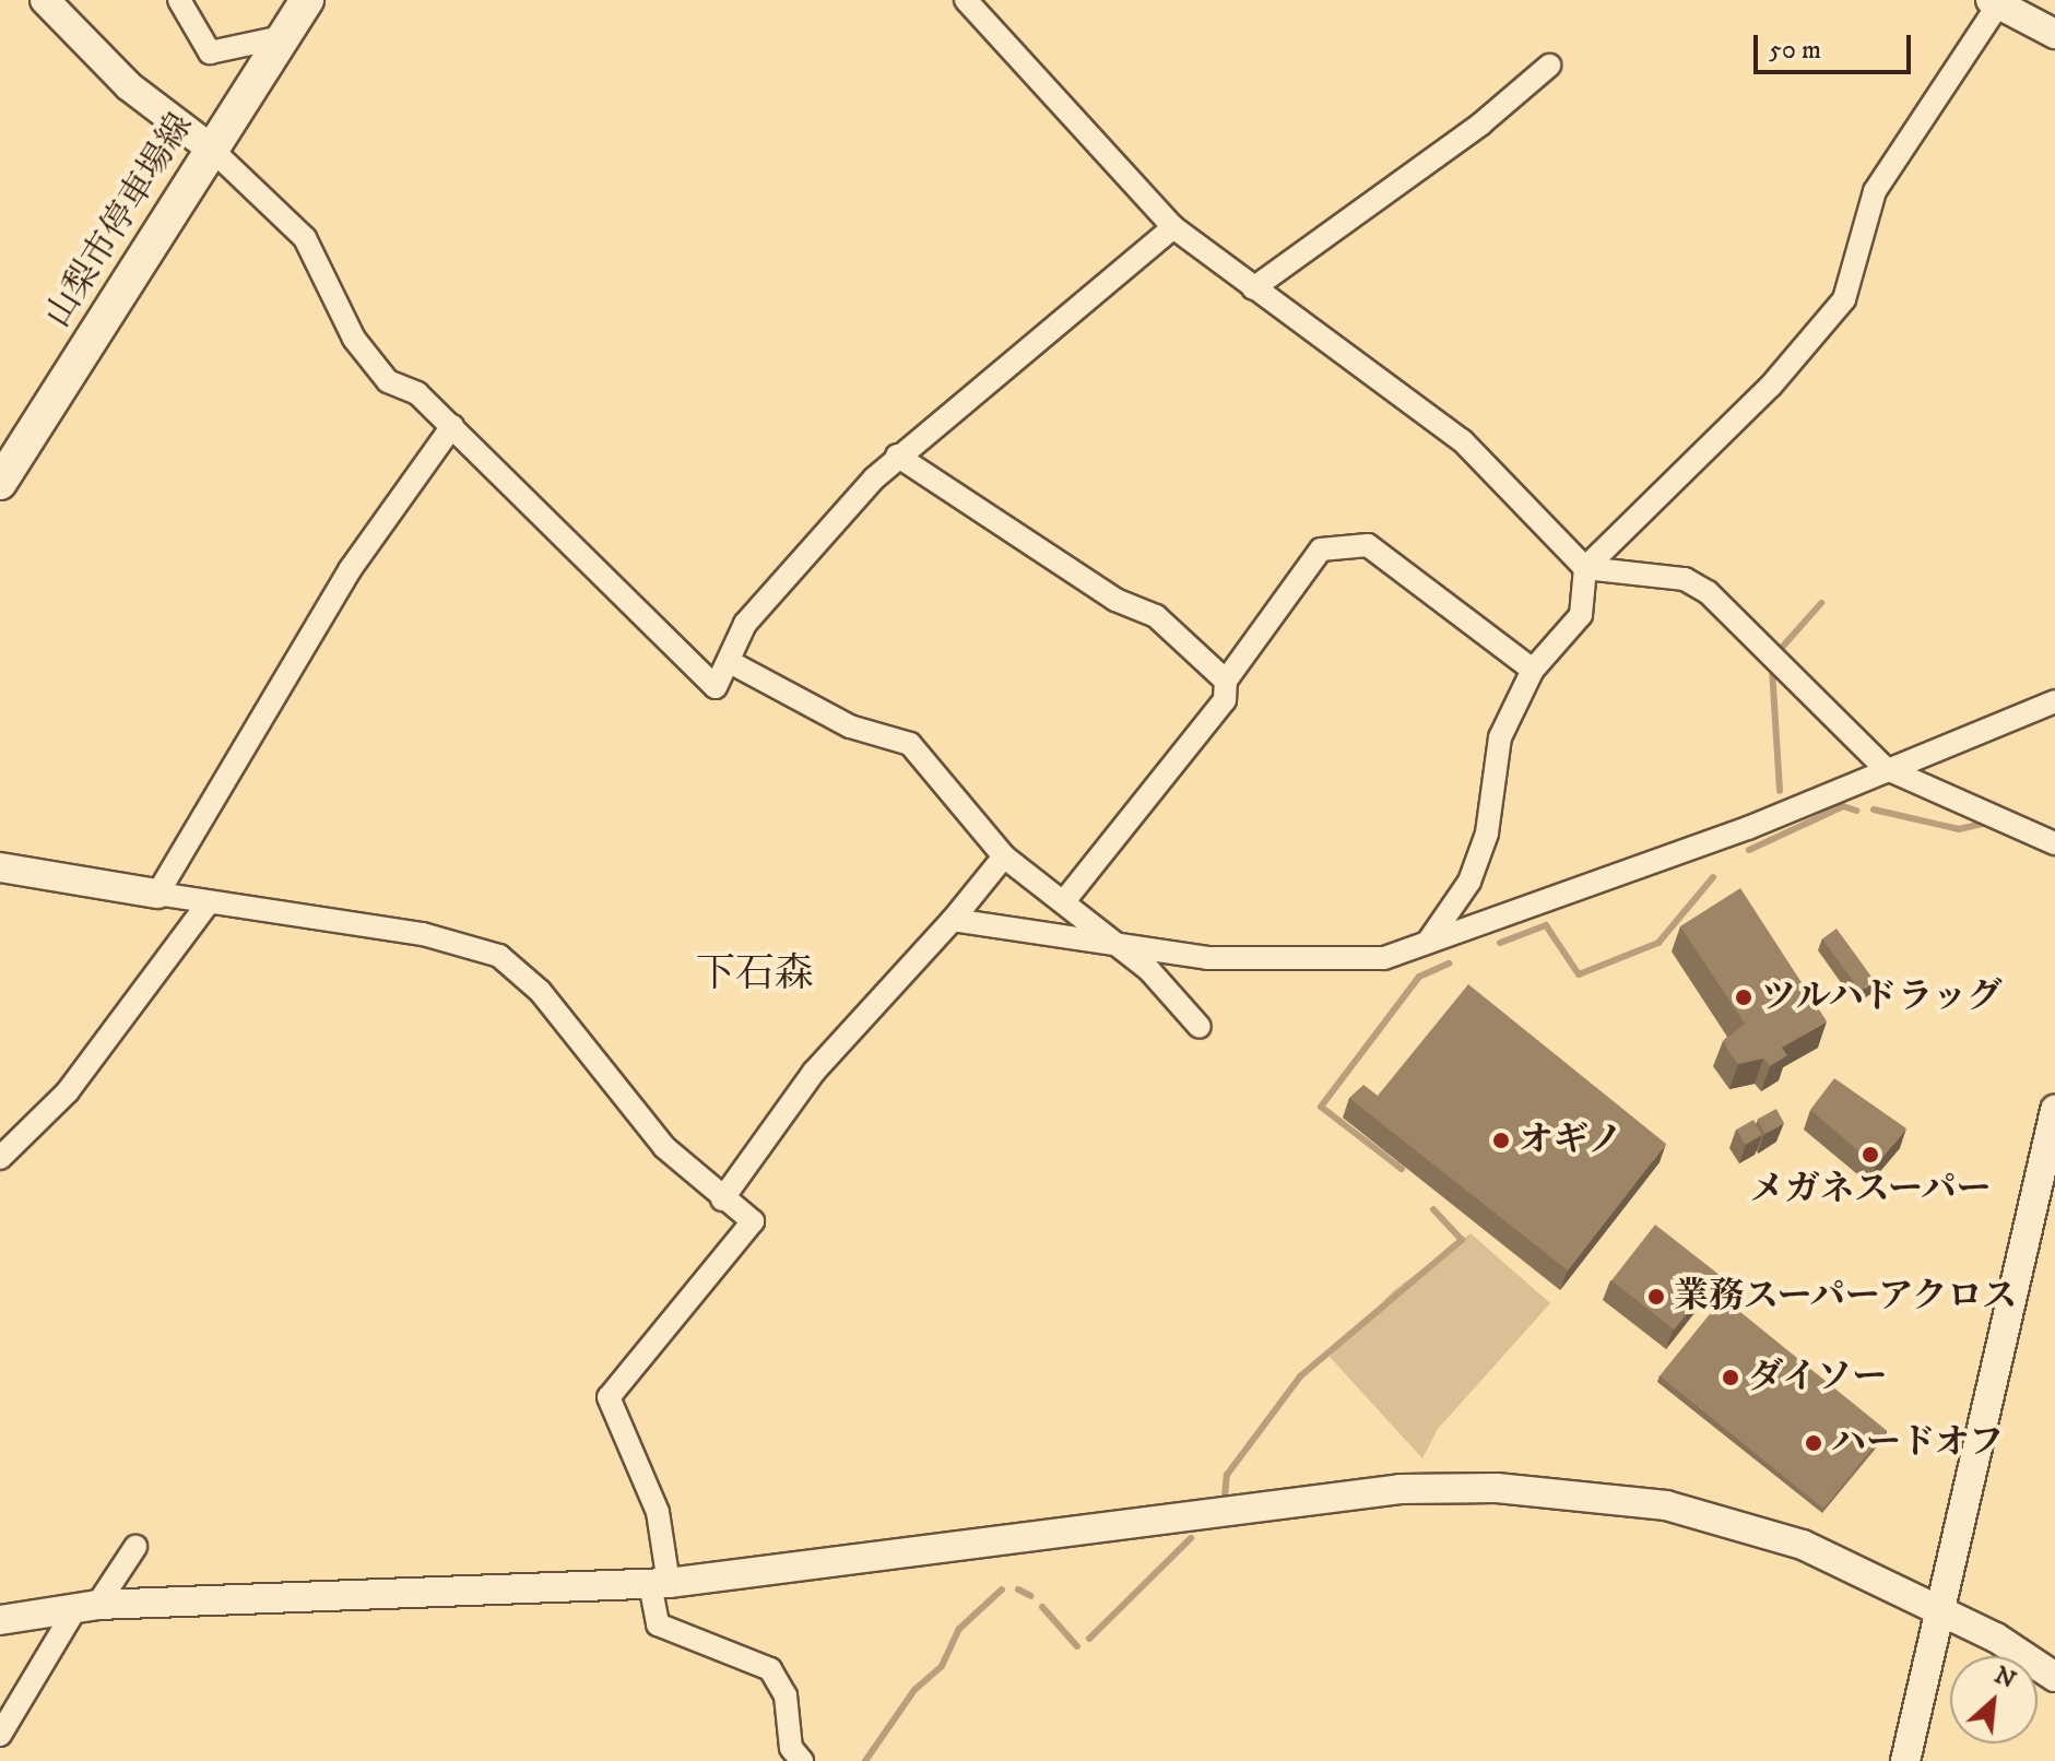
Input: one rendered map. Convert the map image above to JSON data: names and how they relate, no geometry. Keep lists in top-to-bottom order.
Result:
{
  "streets": {
    "main road": ["山梨市停車場線"]
  },
  "districts": ["下石森"],
  "places": [
    "ツルハドラッグ",
    "オギノ",
    "メガネスーパー",
    "業務スーパーアクロス",
    "ダイソー",
    "ハードオフ"
  ],
  "scale_bar": "50 m",
  "north": "top right"
}
